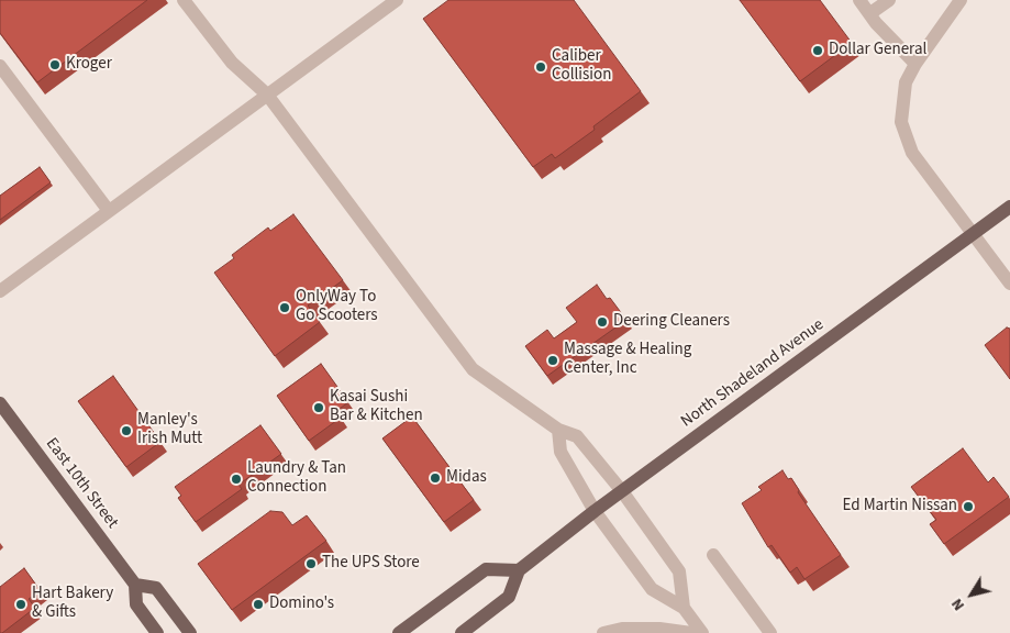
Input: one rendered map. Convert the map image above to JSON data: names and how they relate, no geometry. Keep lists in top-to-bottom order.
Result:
{
  "streets": {
    "main road": ["North Shadeland Avenue", "East 10th Street"]
  },
  "places": [
    "Dollar General",
    "Kroger",
    "Caliber Collision",
    "OnlyWay To Go Scooters",
    "Deering Cleaners",
    "Massage & Healing Center, Inc",
    "Kasai Sushi Bar & Kitchen",
    "Manley's Irish Mutt",
    "Midas",
    "Laundry & Tan Connection",
    "Ed Martin Nissan",
    "The UPS Store",
    "Hart Bakery & Gifts",
    "Domino's"
  ],
  "north": "bottom left"
}
